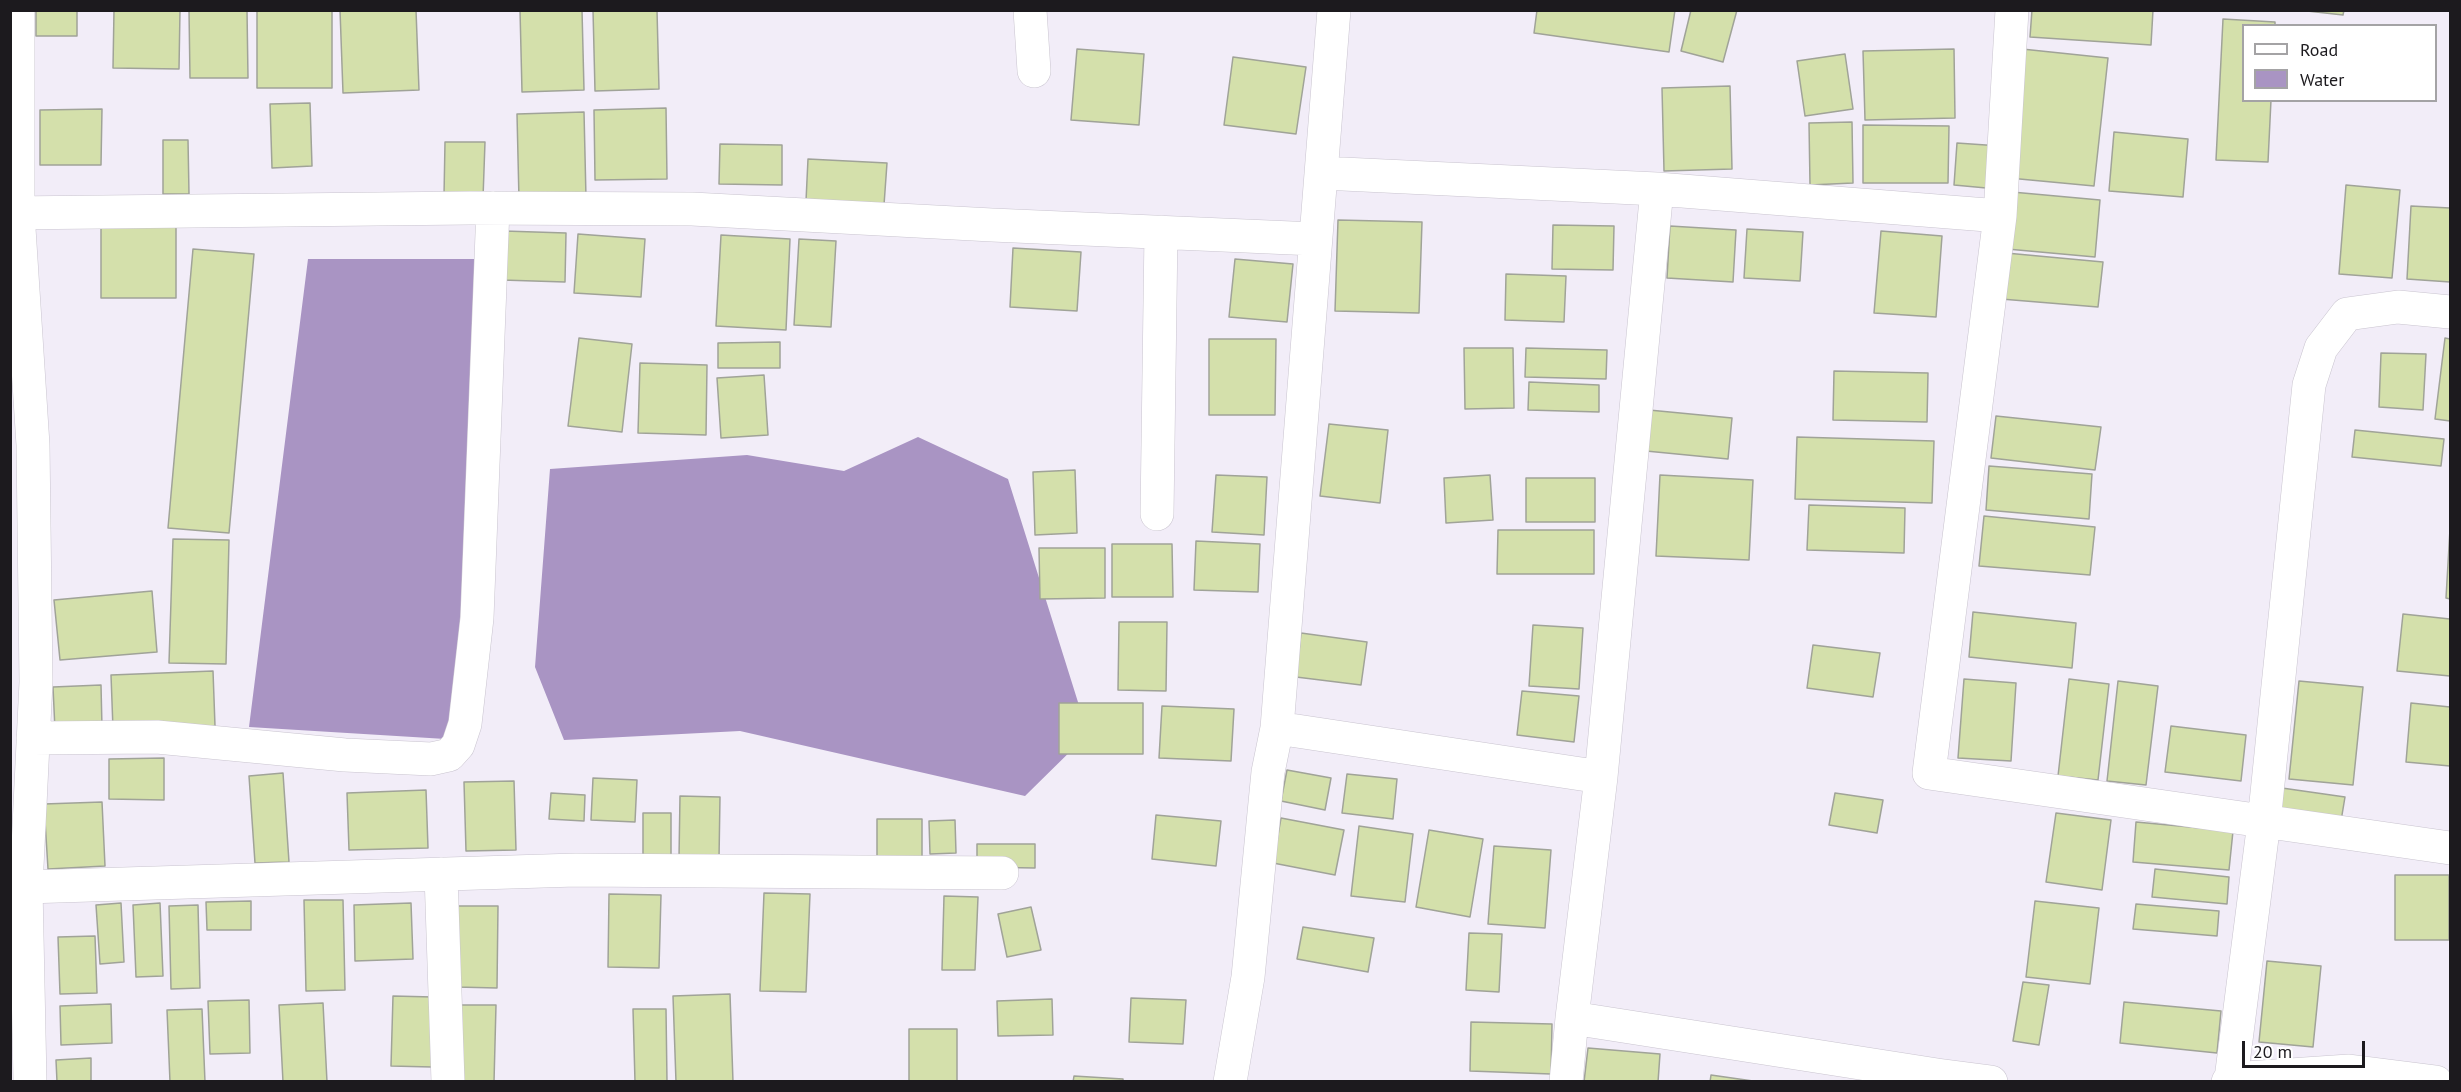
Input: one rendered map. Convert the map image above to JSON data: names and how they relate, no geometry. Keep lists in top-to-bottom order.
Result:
{
  "legend": ["Road", "Water"],
  "scale_bar": "20 m"
}
